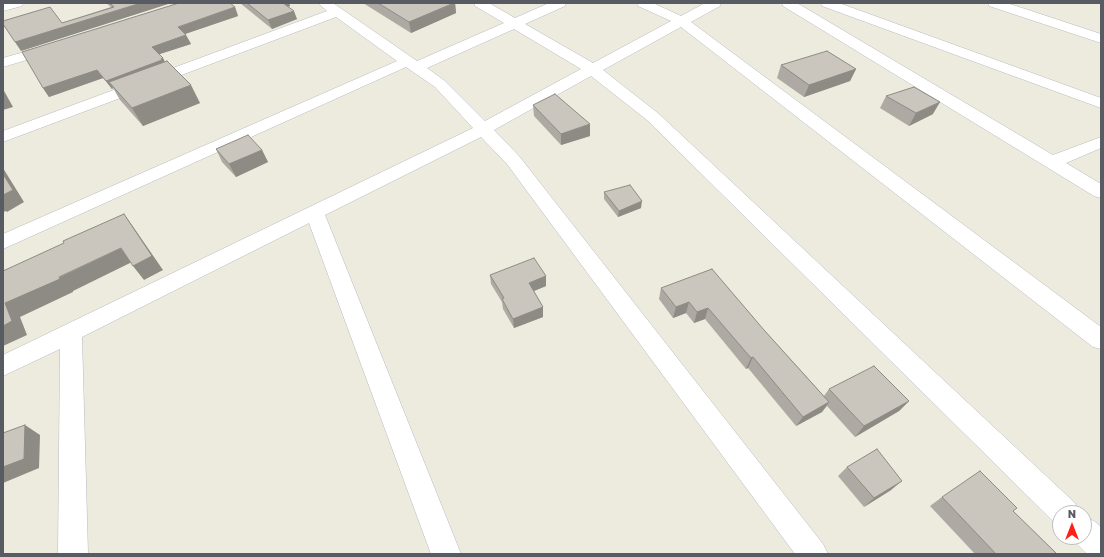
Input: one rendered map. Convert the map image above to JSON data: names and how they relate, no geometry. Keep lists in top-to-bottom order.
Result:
{
  "north": "top"
}
